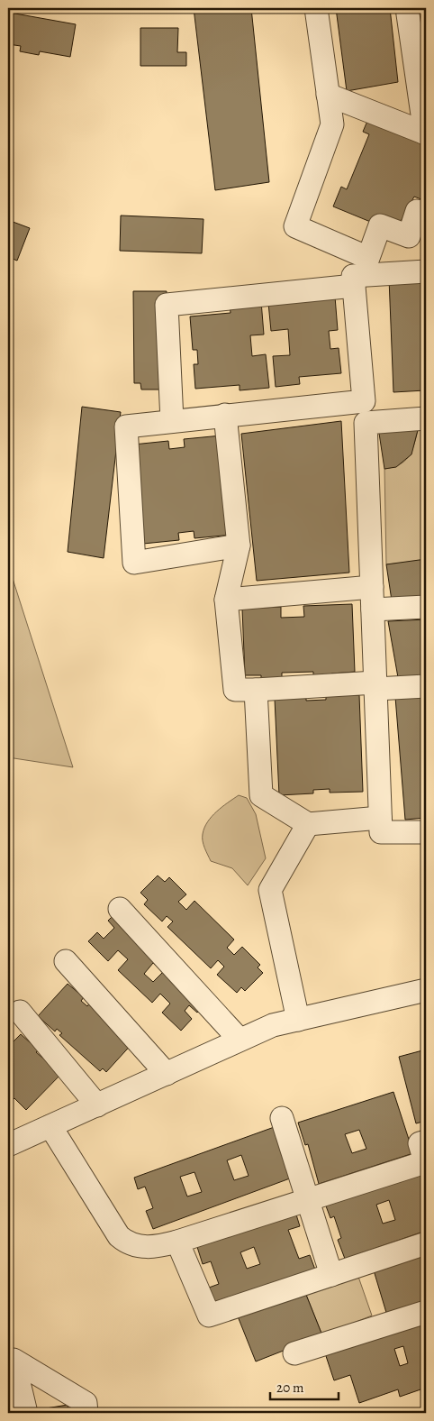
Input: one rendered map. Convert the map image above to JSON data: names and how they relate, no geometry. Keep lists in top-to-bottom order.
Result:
{
  "scale_bar": "20 m"
}
